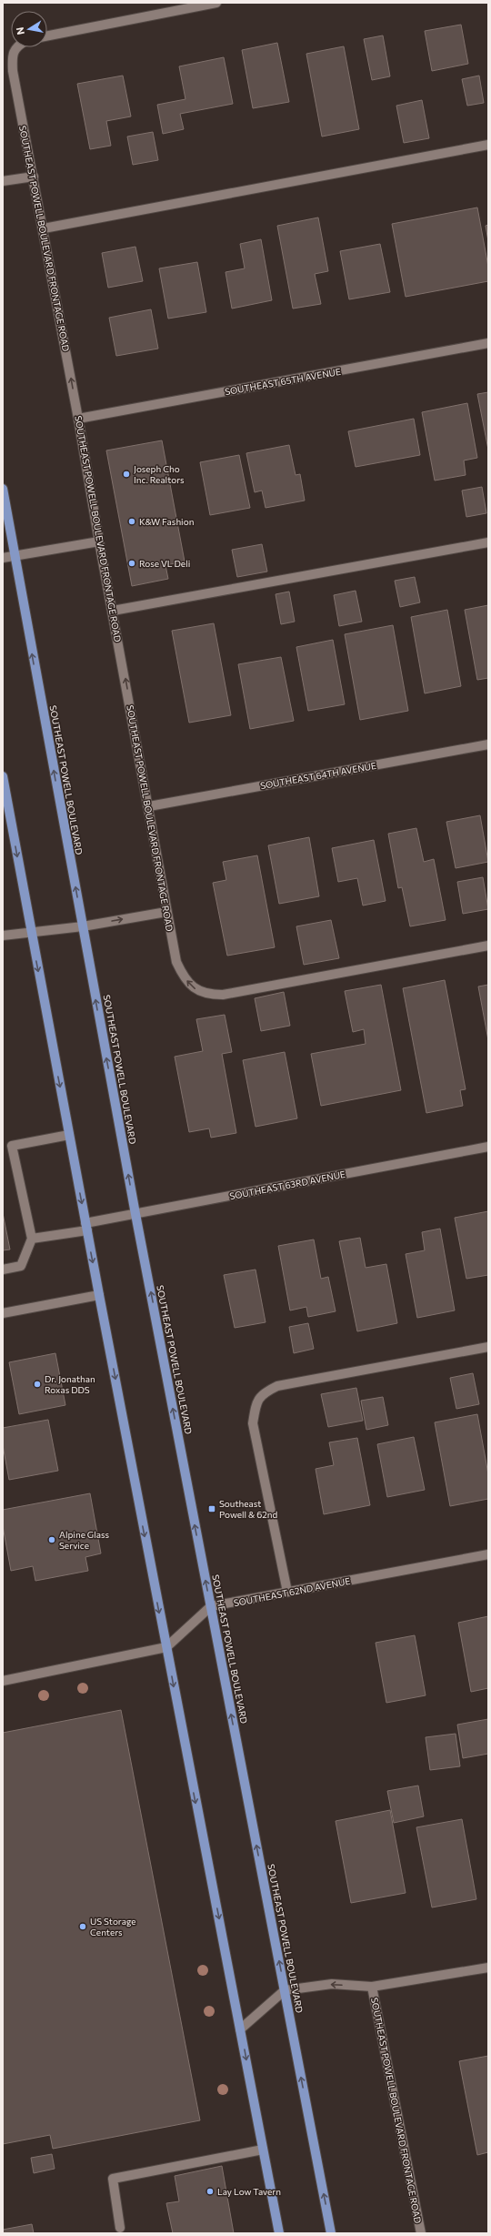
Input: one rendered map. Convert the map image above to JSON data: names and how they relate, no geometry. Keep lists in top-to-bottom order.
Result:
{
  "streets": {
    "main road": ["SOUTHEAST POWELL BOULEVARD"],
    "street": [
      "SOUTHEAST POWELL BOULEVARD FRONTAGE ROAD",
      "SOUTHEAST 65TH AVENUE",
      "SOUTHEAST 64TH AVENUE",
      "SOUTHEAST 63RD AVENUE",
      "SOUTHEAST 62ND AVENUE"
    ]
  },
  "crossings": [
    ["SOUTHEAST POWELL BOULEVARD FRONTAGE ROAD", "SOUTHEAST 65TH AVENUE"],
    ["SOUTHEAST POWELL BOULEVARD FRONTAGE ROAD", "SOUTHEAST 64TH AVENUE"],
    ["SOUTHEAST POWELL BOULEVARD", "SOUTHEAST 63RD AVENUE"],
    ["SOUTHEAST POWELL BOULEVARD", "SOUTHEAST 62ND AVENUE"]
  ],
  "places": {
    "other": [
      "Joseph Cho Inc. Realtors",
      "K&W Fashion",
      "Rose VL Deli",
      "Dr. Jonathan Roxas DDS",
      "Alpine Glass Service",
      "US Storage Centers",
      "Lay Low Tavern"
    ],
    "transit": ["Southeast Powell & 62nd"]
  },
  "north": "left"
}
